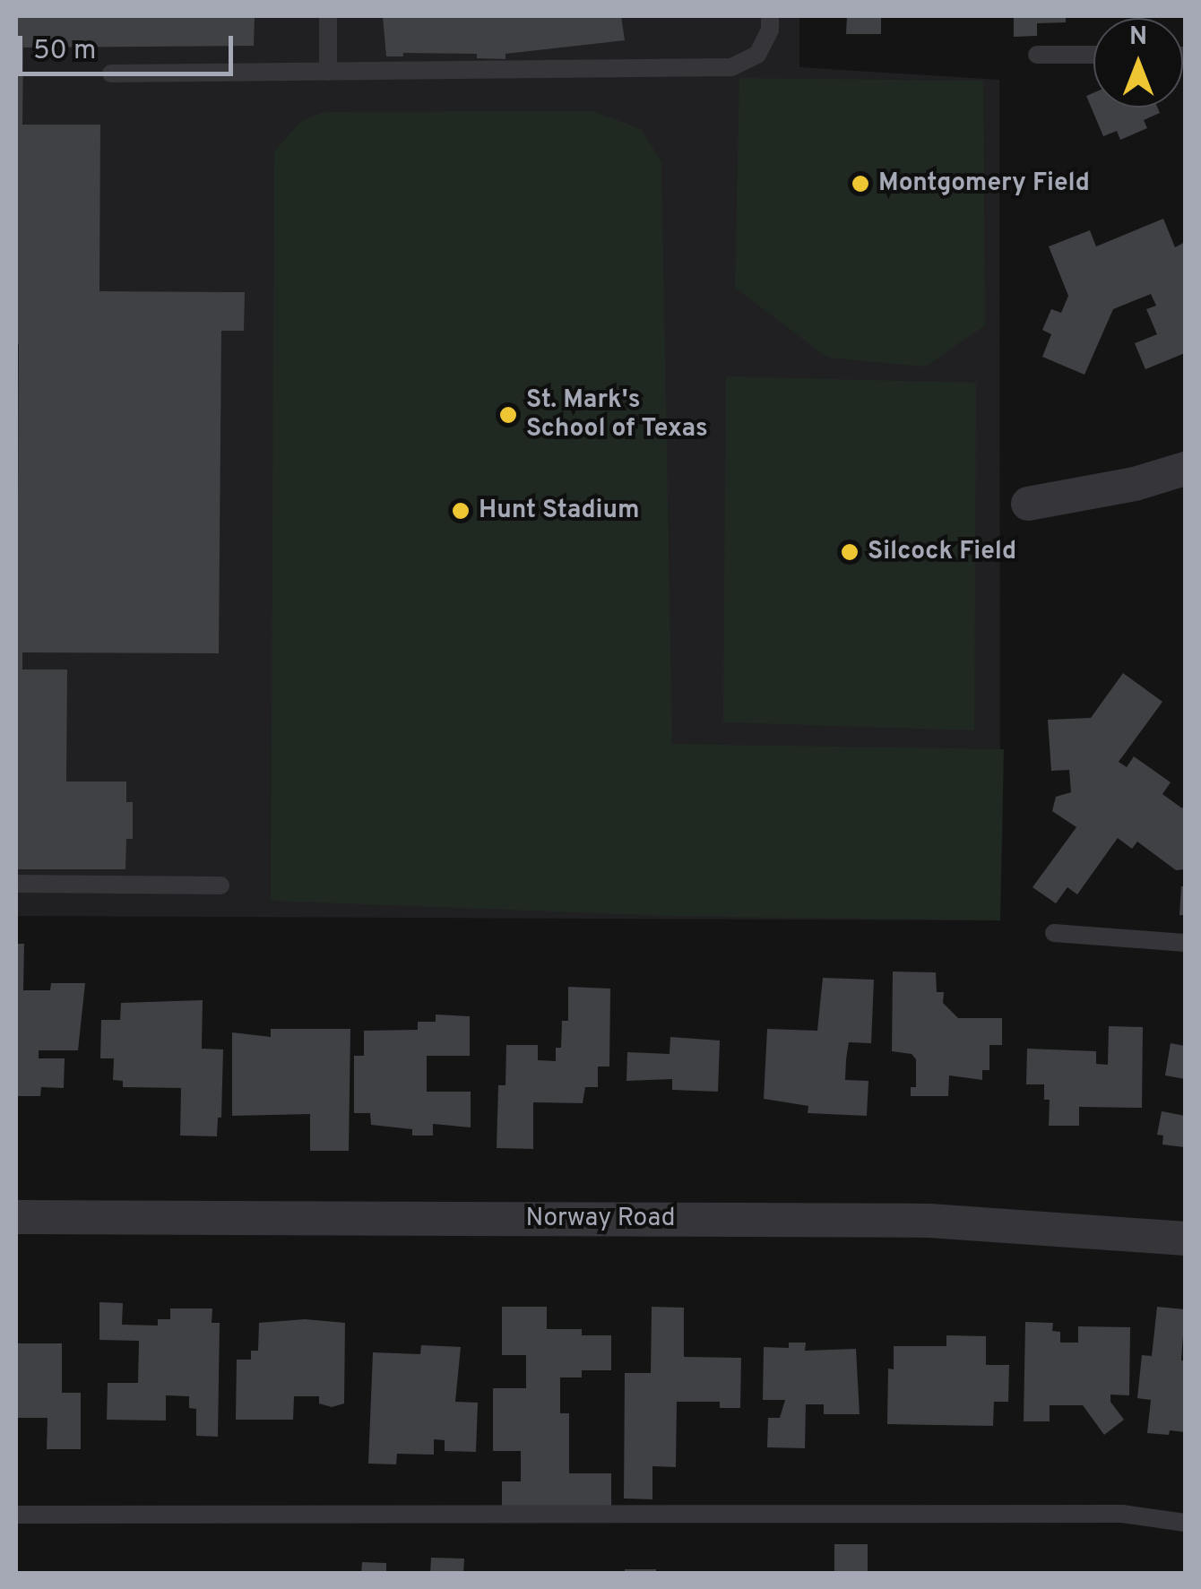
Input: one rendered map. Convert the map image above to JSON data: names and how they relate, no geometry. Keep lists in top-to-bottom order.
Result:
{
  "streets": {
    "street": ["Norway Road"]
  },
  "places": [
    "Montgomery Field",
    "St. Mark's School of Texas",
    "Hunt Stadium",
    "Silcock Field"
  ],
  "scale_bar": "50 m",
  "north": "top"
}
